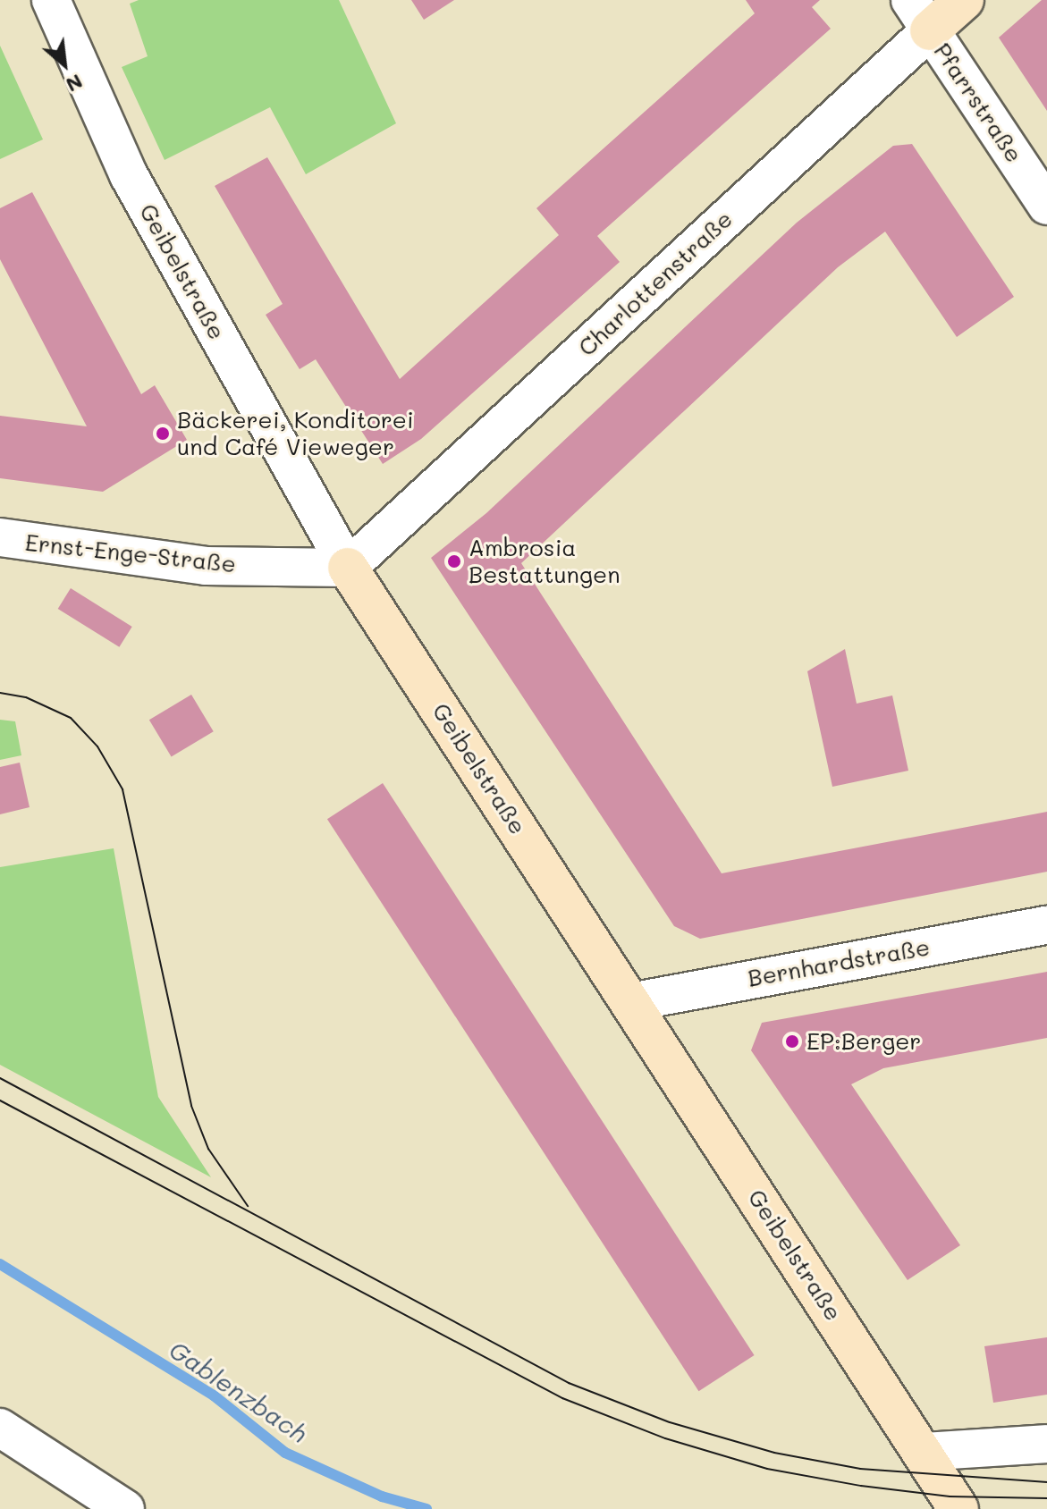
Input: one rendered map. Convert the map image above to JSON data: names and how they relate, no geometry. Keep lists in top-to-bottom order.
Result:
{
  "streets": {
    "street": [
      "Pfarrstraße",
      "Geibelstraße",
      "Charlottenstraße",
      "Ernst-Enge-Straße",
      "Bernhardstraße"
    ]
  },
  "crossings": [
    ["Pfarrstraße", "Charlottenstraße"],
    ["Geibelstraße", "Charlottenstraße"],
    ["Geibelstraße", "Ernst-Enge-Straße"],
    ["Geibelstraße", "Bernhardstraße"],
    ["Charlottenstraße", "Ernst-Enge-Straße"]
  ],
  "water": ["Gablenzbach"],
  "places": ["Bäckerei, Konditorei und Café Vieweger", "Ambrosia Bestattungen", "EP:Berger"],
  "north": "bottom right"
}
